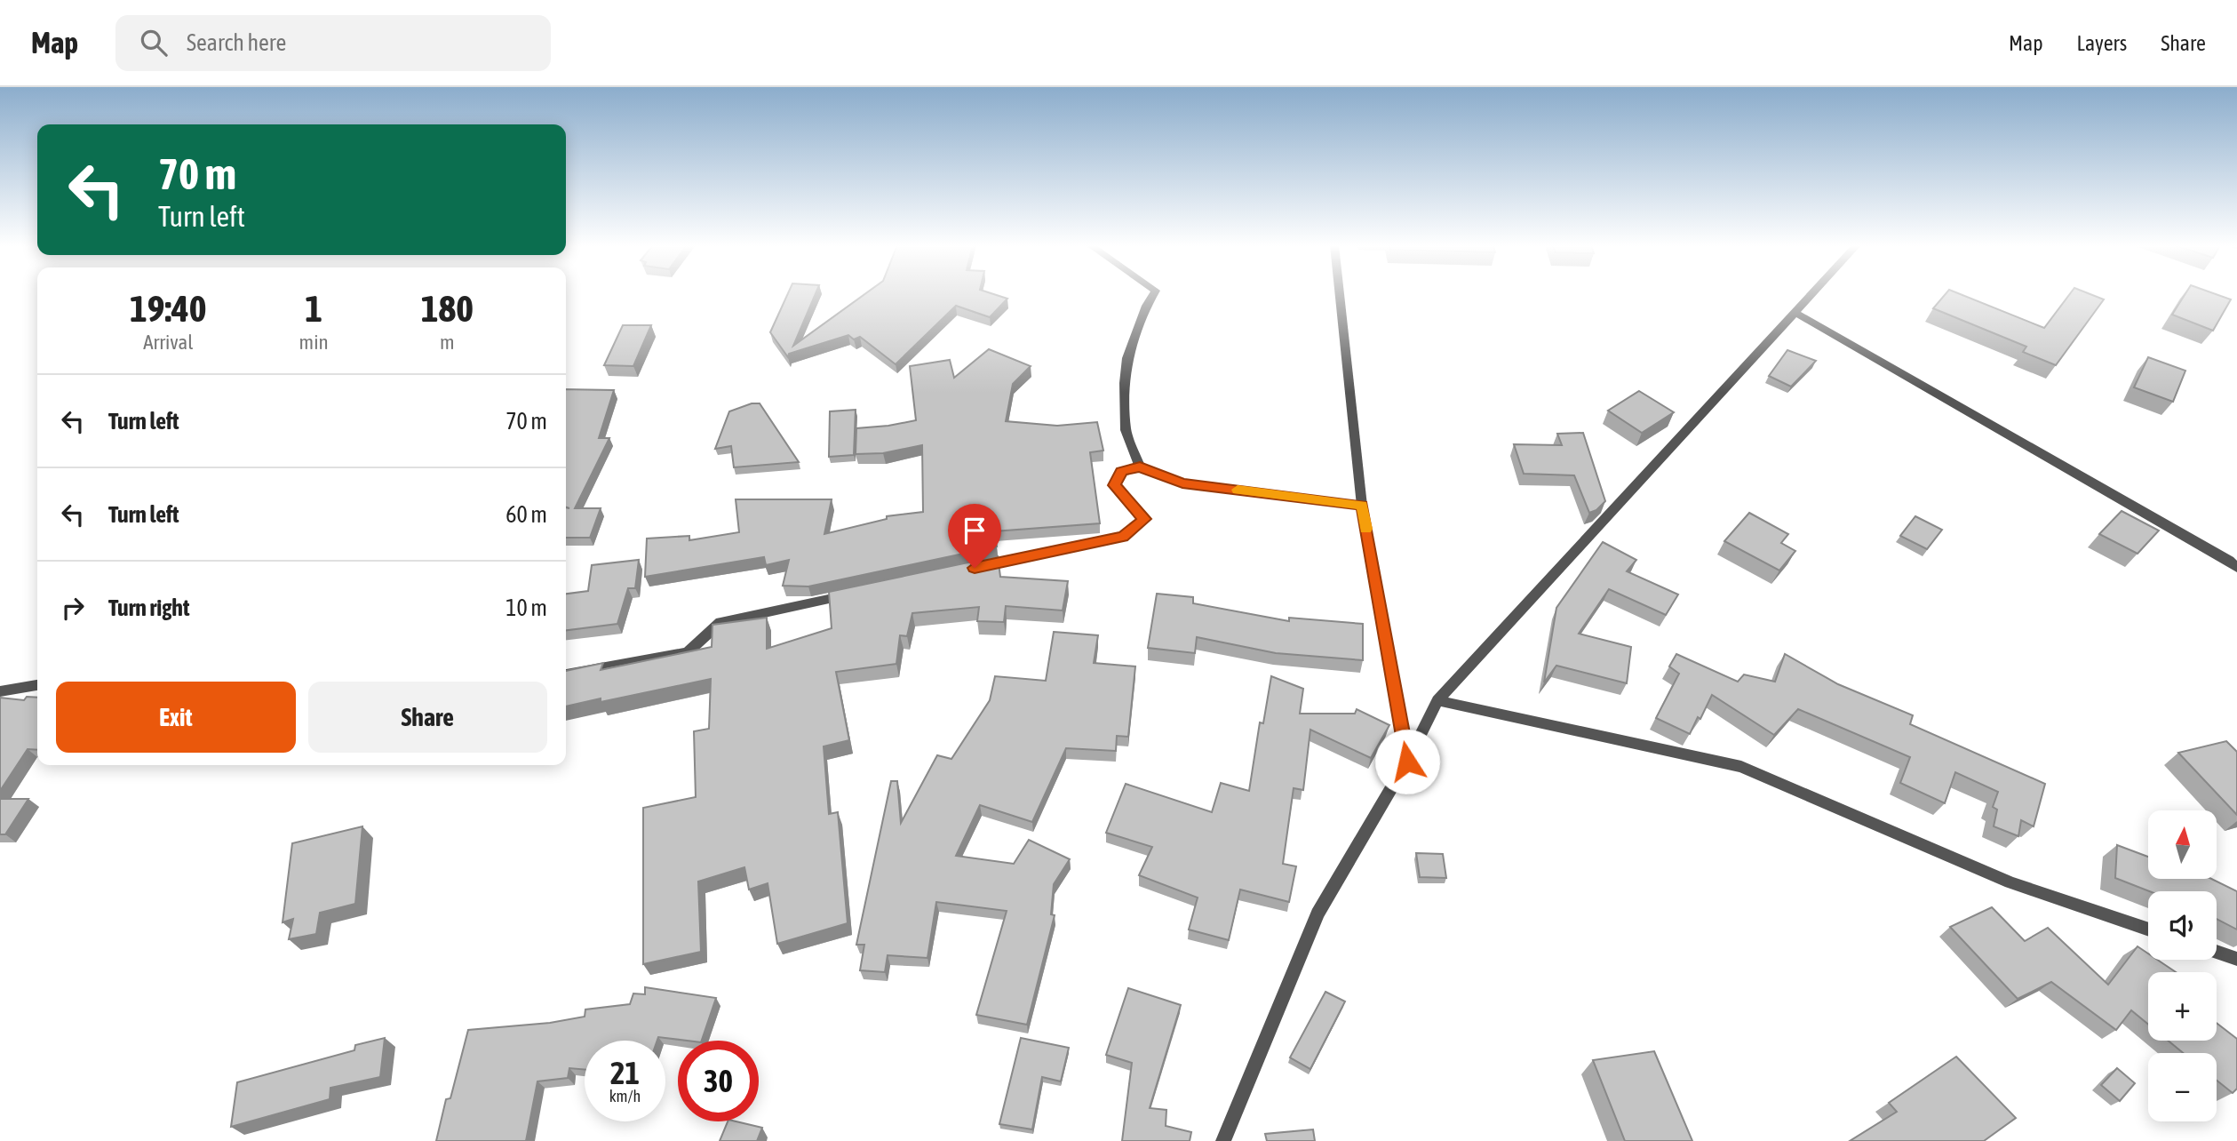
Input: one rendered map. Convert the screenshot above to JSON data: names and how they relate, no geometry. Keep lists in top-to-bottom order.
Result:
{
  "north": "top",
  "page": {
    "header": "Map",
    "search": "Search here",
    "nav": ["Map", "Layers", "Share"],
    "turn": ["70 m", "Turn left"],
    "eta": [
      "19:40",
      "Arrival",
      "1",
      "min",
      "180",
      "m"
    ],
    "list": [
      {
        "name": "Turn left",
        "value": "70 m"
      },
      {
        "name": "Turn left",
        "value": "60 m"
      },
      {
        "name": "Turn right",
        "value": "10 m"
      }
    ],
    "buttons": ["Exit", "Share"],
    "map_buttons": ["+", "−"],
    "speed": "21 km/h",
    "limit": "30"
  }
}
